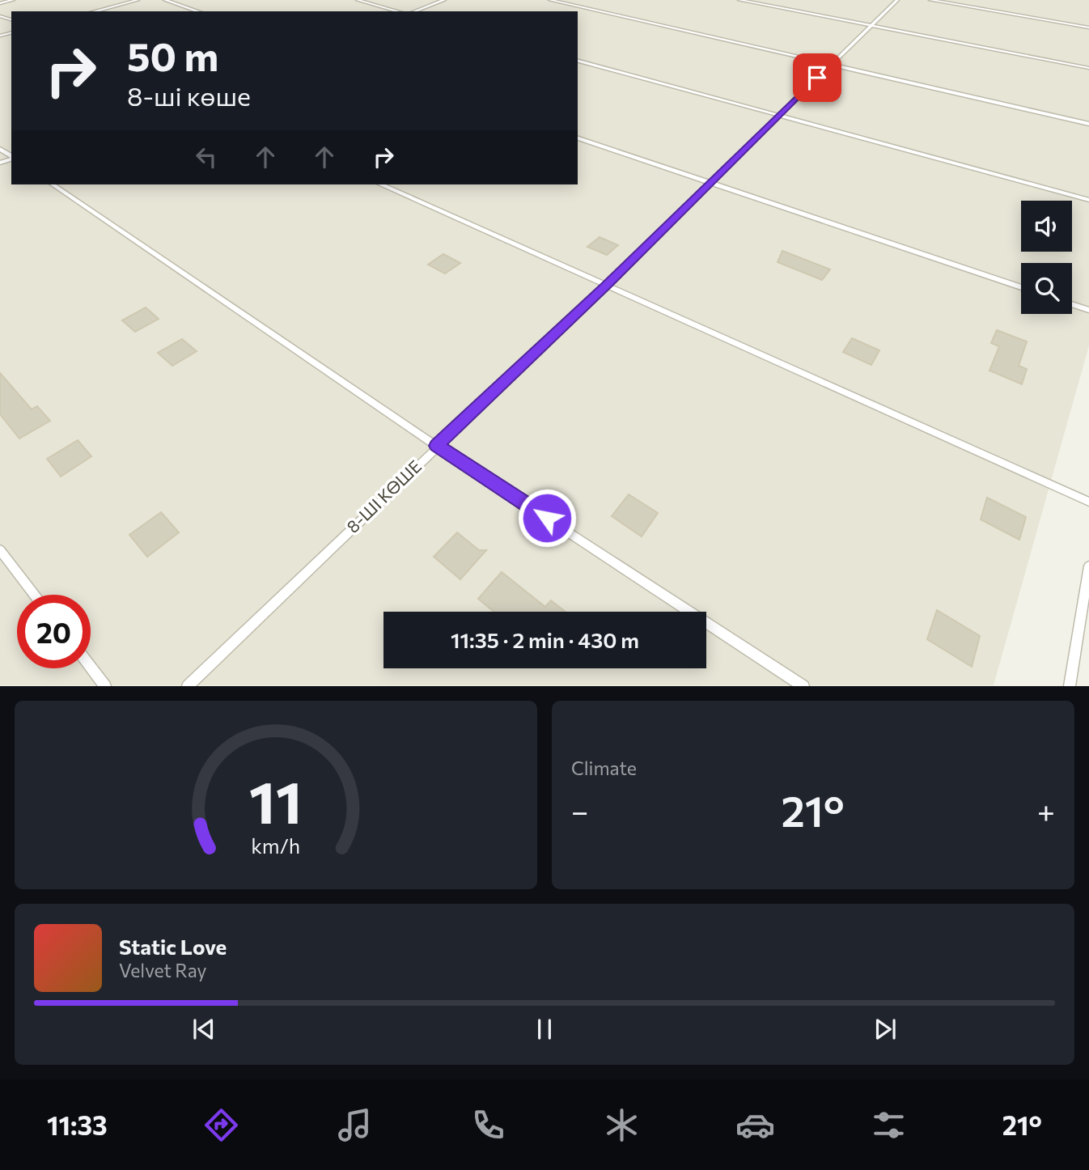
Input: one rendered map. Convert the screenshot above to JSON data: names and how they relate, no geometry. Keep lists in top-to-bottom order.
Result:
{
  "streets": {
    "lane": ["8-ШІ КӨШЕ"]
  },
  "page": {
    "turn": ["50 m", "8-ші көше"],
    "limit": "20",
    "trip": "11:35 · 2 min · 430 m",
    "tile": "Climate",
    "heat": ["−", "21°", "+"],
    "song": ["Static Love", "Velvet Ray"],
    "tabs": ["11:33", "21°"],
    "gauge": ["11", "km/h"]
  }
}
